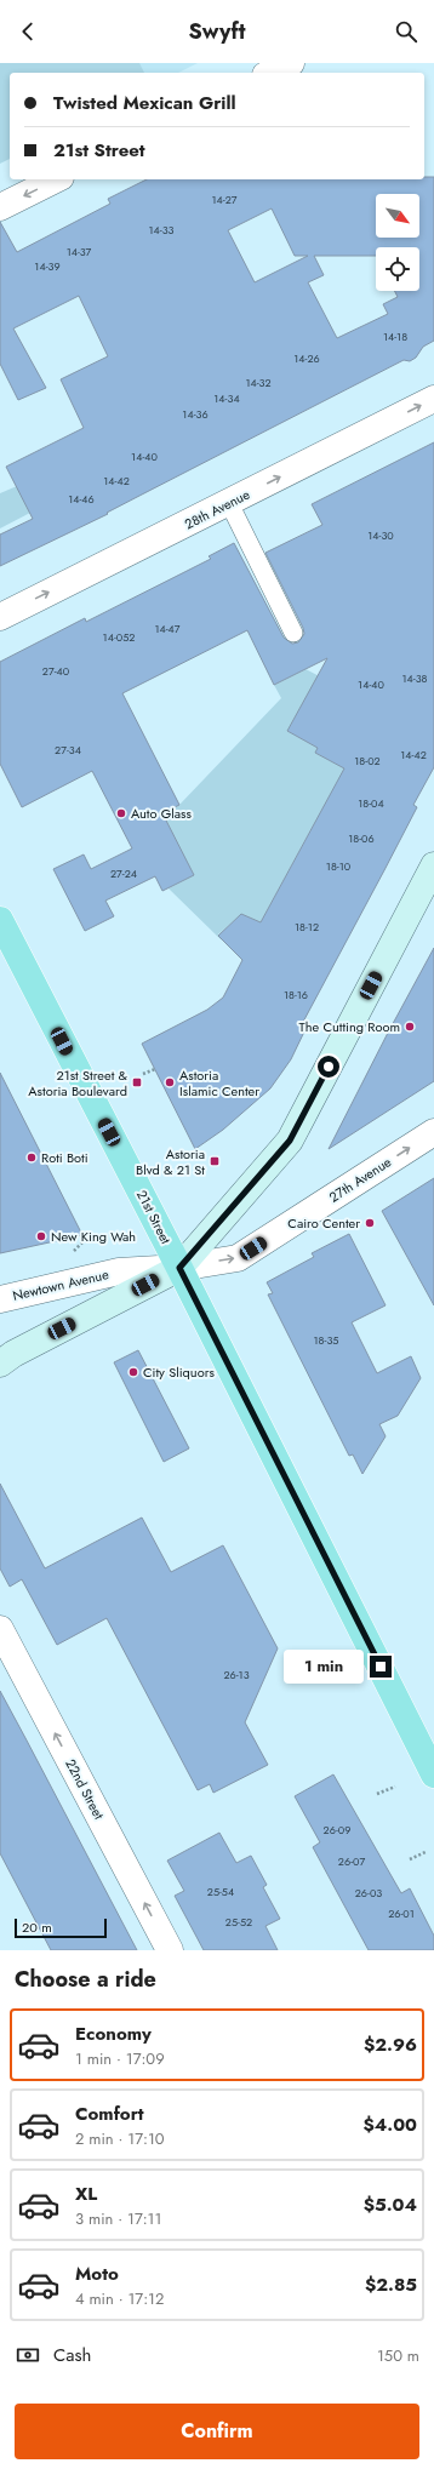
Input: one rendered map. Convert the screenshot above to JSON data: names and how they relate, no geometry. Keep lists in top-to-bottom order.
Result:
{
  "streets": {
    "main road": ["21st Street"],
    "street": [
      "28th Avenue",
      "27th Avenue",
      "Newtown Avenue",
      "22nd Street"
    ]
  },
  "crossings": [
    ["27th Avenue", "21st Street"],
    ["27th Avenue", "Newtown Avenue"],
    ["21st Street", "Newtown Avenue"]
  ],
  "one_way": ["28th Avenue", "27th Avenue", "22nd Street"],
  "places": {
    "other": [
      "Auto Glass",
      "The Cutting Room",
      "Astoria Islamic Center",
      "Roti Boti",
      "Cairo Center",
      "New King Wah",
      "City Sliquors"
    ],
    "transit": ["21st Street & Astoria Boulevard", "Astoria Blvd & 21 St"]
  },
  "house_numbers": [
    "14-27",
    "14-33",
    "14-37",
    "14-39",
    "14-18",
    "14-26",
    "14-32",
    "14-34",
    "14-36",
    "14-40",
    "14-42",
    "14-46",
    "14-30",
    "14-47",
    "14-052",
    "27-40",
    "14-38",
    "14-40",
    "27-34",
    "14-42",
    "18-02",
    "18-04",
    "18-06",
    "18-10",
    "27-24",
    "18-12",
    "18-16",
    "18-35",
    "26-13",
    "26-09",
    "26-07",
    "25-54",
    "26-03",
    "26-01",
    "25-52"
  ],
  "scale_bar": "20 m",
  "north": "bottom right",
  "page": {
    "header": "Swyft",
    "banner": ["Twisted Mexican Grill", "21st Street"],
    "bubble": "1 min",
    "scale": "20 m",
    "heading": "Choose a ride",
    "list": [
      {
        "name": "Economy",
        "note": "1 min · 17:09",
        "value": "$2.96"
      },
      {
        "name": "Comfort",
        "note": "2 min · 17:10",
        "value": "$4.00"
      },
      {
        "name": "XL",
        "note": "3 min · 17:11",
        "value": "$5.04"
      },
      {
        "name": "Moto",
        "note": "4 min · 17:12",
        "value": "$2.85"
      }
    ],
    "pay": ["Cash", "150 m"],
    "buttons": "Confirm"
  }
}
